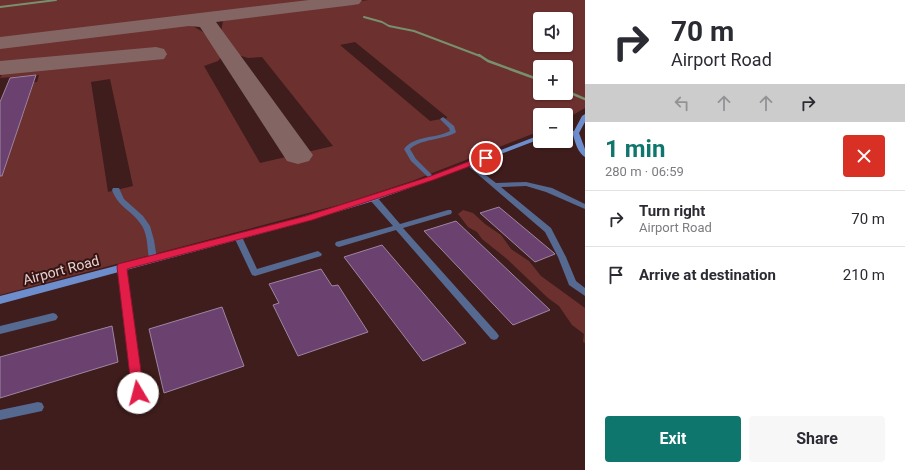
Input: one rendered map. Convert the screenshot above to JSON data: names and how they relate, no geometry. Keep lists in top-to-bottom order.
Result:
{
  "streets": {
    "street": ["Airport Road"]
  },
  "page": {
    "turn": ["70 m", "Airport Road"],
    "map_buttons": ["+", "−"],
    "heading": ["1 min", "280 m · 06:59"],
    "list": [
      {
        "name": "Turn right",
        "note": "Airport Road",
        "value": "70 m"
      },
      {
        "name": "Arrive at destination",
        "value": "210 m"
      }
    ],
    "buttons": ["Exit", "Share"]
  }
}
